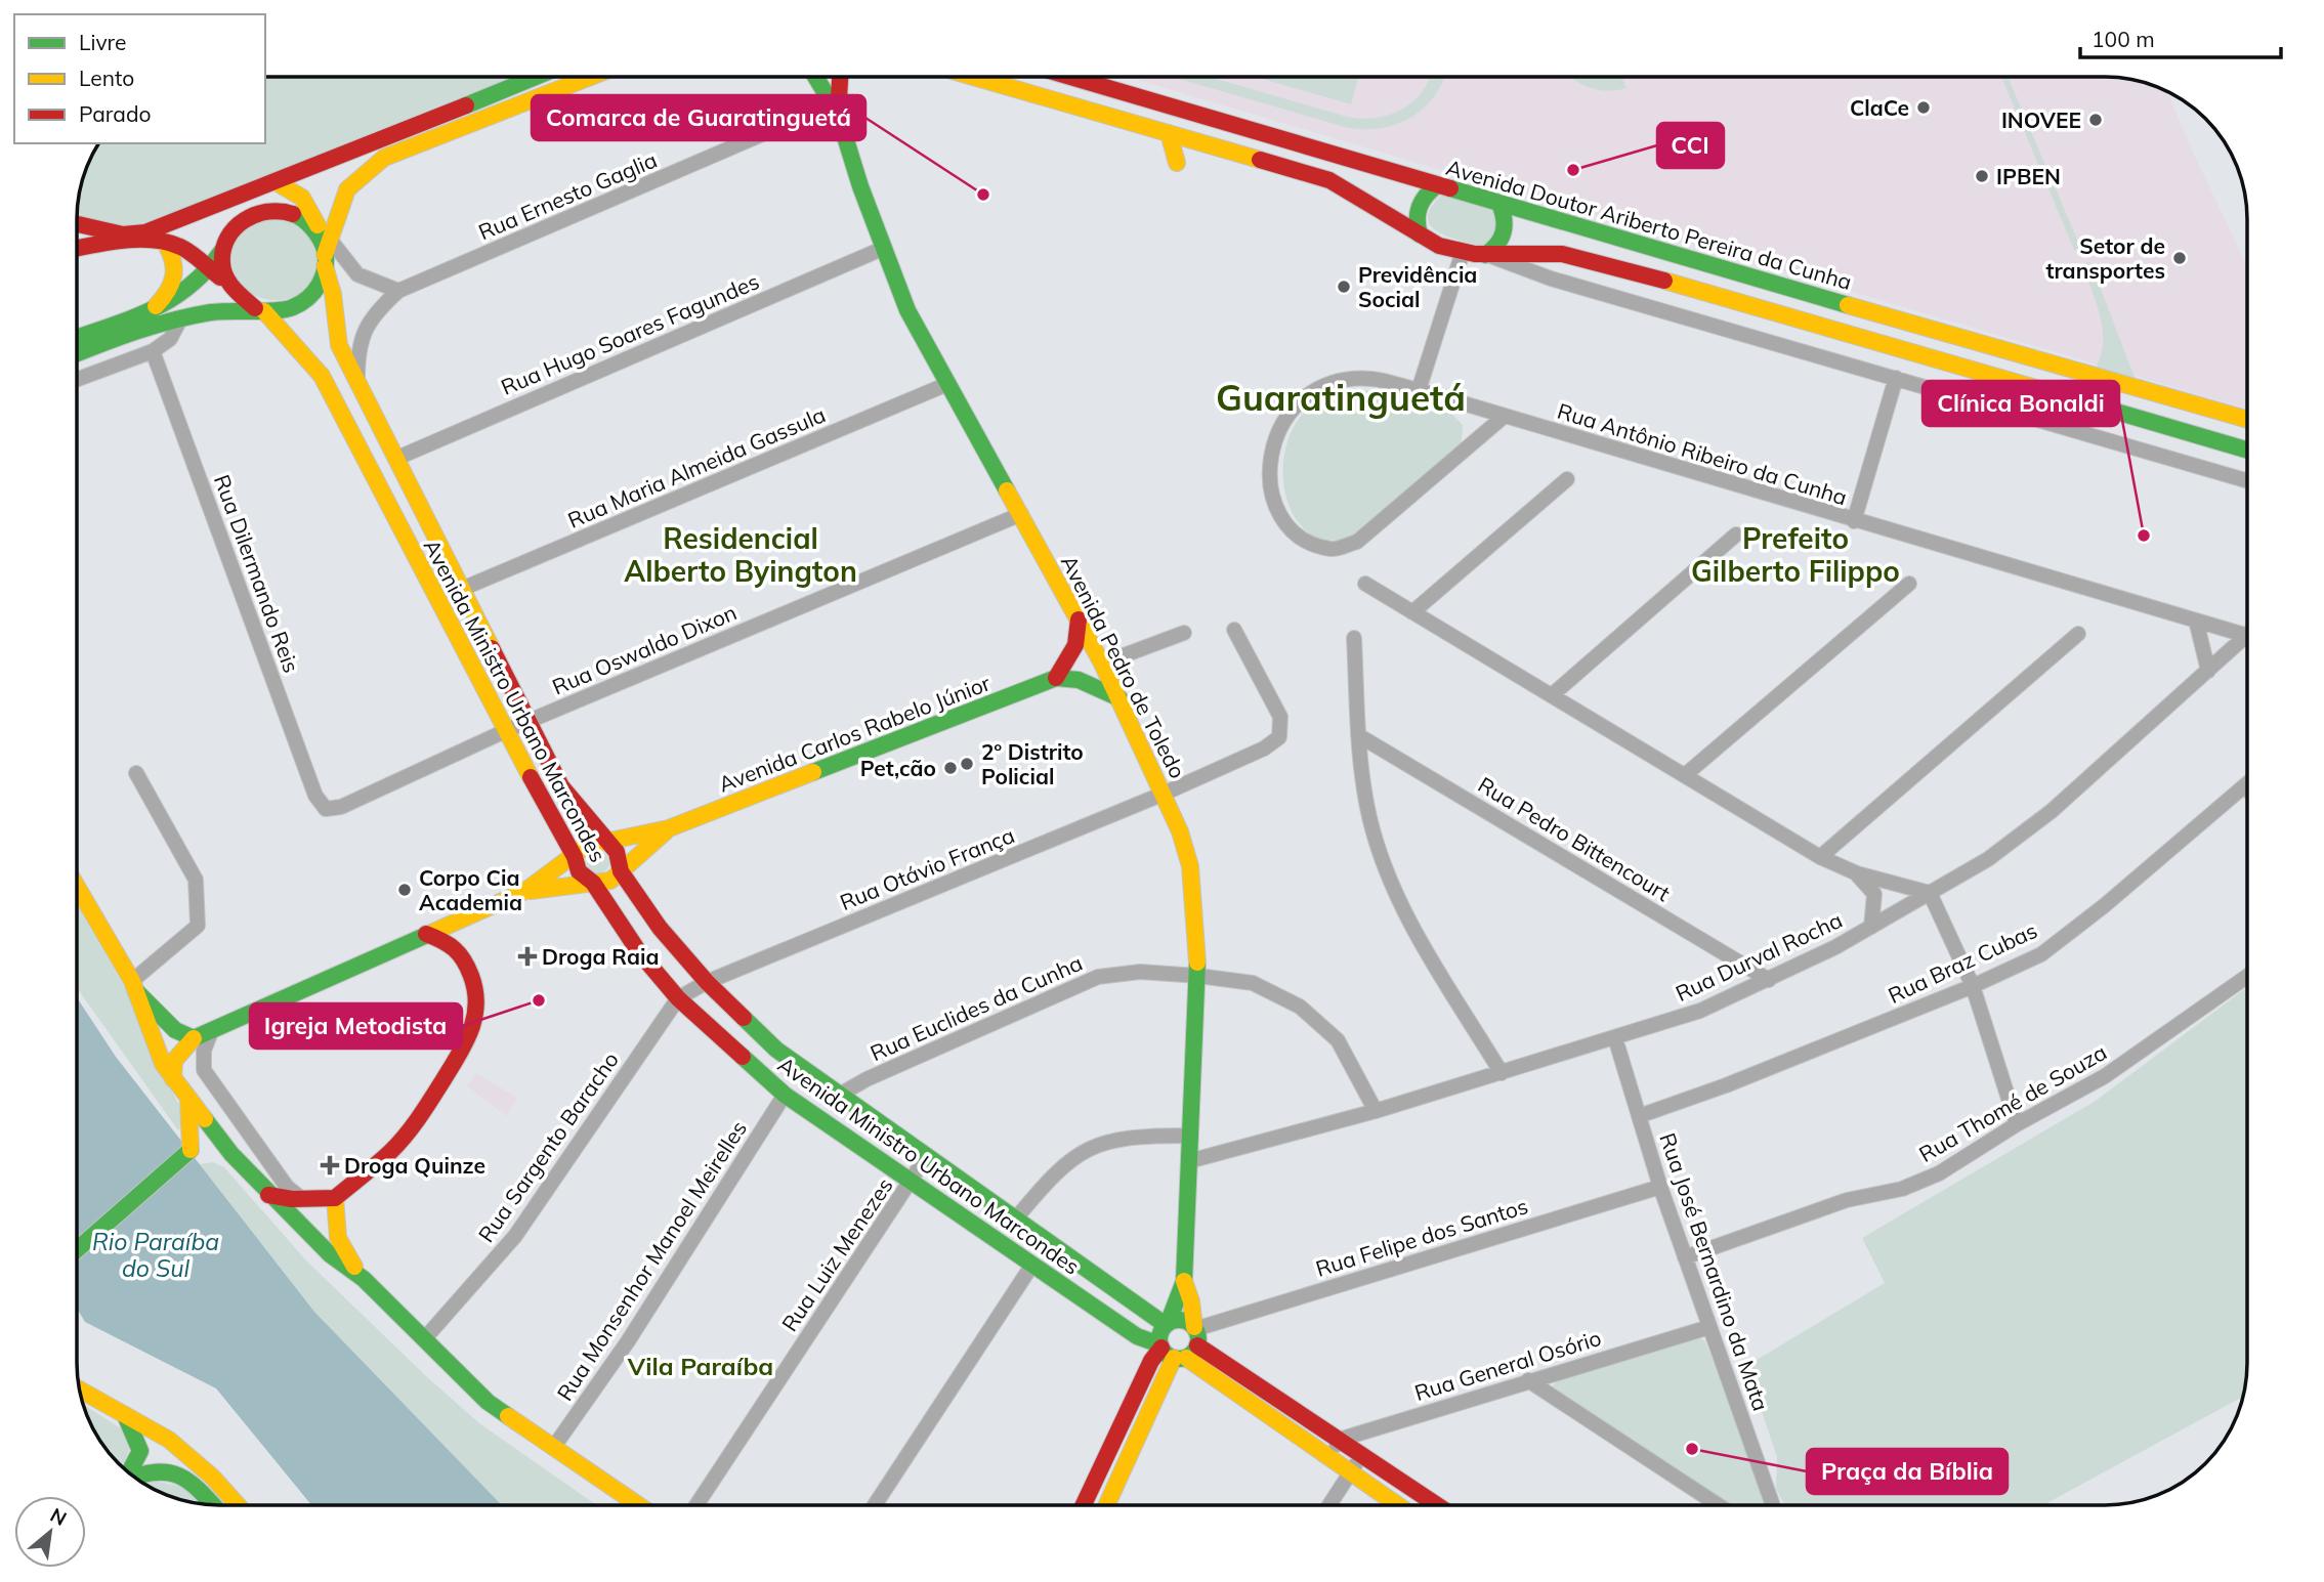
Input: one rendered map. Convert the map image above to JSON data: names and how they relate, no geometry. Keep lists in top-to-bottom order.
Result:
{
  "streets": {
    "street": [
      "Rua Ernesto Gaglia",
      "Avenida Doutor Ariberto Pereira da Cunha",
      "Rua Hugo Soares Fagundes",
      "Rua Antônio Ribeiro da Cunha",
      "Rua Maria Almeida Gassula",
      "Rua Dilermando Reis",
      "Rua Oswaldo Dixon",
      "Avenida Pedro de Toledo",
      "Avenida Ministro Urbano Marcondes",
      "Avenida Carlos Rabelo Júnior",
      "Rua Pedro Bittencourt",
      "Rua Otávio França",
      "Rua Durval Rocha",
      "Rua Braz Cubas",
      "Rua Euclides da Cunha",
      "Rua Thomé de Souza",
      "Rua Sargento Baracho",
      "Rua Felipe dos Santos",
      "Rua Luiz Menezes",
      "Rua Monsenhor Manoel Meirelles",
      "Rua José Bernardino da Mata",
      "Rua General Osório"
    ]
  },
  "crossings": [
    ["Rua Ernesto Gaglia", "Avenida Pedro de Toledo"],
    ["Rua Hugo Soares Fagundes", "Avenida Pedro de Toledo"],
    ["Rua Hugo Soares Fagundes", "Avenida Ministro Urbano Marcondes"],
    ["Rua Maria Almeida Gassula", "Avenida Pedro de Toledo"],
    ["Rua Maria Almeida Gassula", "Avenida Ministro Urbano Marcondes"],
    ["Rua Dilermando Reis", "Rua Oswaldo Dixon"],
    ["Rua Oswaldo Dixon", "Avenida Pedro de Toledo"],
    ["Rua Oswaldo Dixon", "Avenida Ministro Urbano Marcondes"],
    ["Avenida Pedro de Toledo", "Avenida Carlos Rabelo Júnior"],
    ["Avenida Pedro de Toledo", "Rua Otávio França"],
    ["Avenida Pedro de Toledo", "Rua Durval Rocha"],
    ["Avenida Pedro de Toledo", "Rua Euclides da Cunha"],
    ["Avenida Ministro Urbano Marcondes", "Avenida Carlos Rabelo Júnior"],
    ["Avenida Ministro Urbano Marcondes", "Rua Otávio França"],
    ["Avenida Ministro Urbano Marcondes", "Rua Euclides da Cunha"],
    ["Avenida Ministro Urbano Marcondes", "Rua Sargento Baracho"],
    ["Avenida Ministro Urbano Marcondes", "Rua Felipe dos Santos"],
    ["Avenida Ministro Urbano Marcondes", "Rua Luiz Menezes"],
    ["Avenida Ministro Urbano Marcondes", "Rua Monsenhor Manoel Meirelles"],
    ["Avenida Ministro Urbano Marcondes", "Rua General Osório"],
    ["Rua Pedro Bittencourt", "Rua Durval Rocha"],
    ["Rua Otávio França", "Rua Sargento Baracho"],
    ["Rua Durval Rocha", "Rua Euclides da Cunha"],
    ["Rua Durval Rocha", "Rua José Bernardino da Mata"],
    ["Rua Braz Cubas", "Rua José Bernardino da Mata"],
    ["Rua Thomé de Souza", "Rua José Bernardino da Mata"],
    ["Rua Felipe dos Santos", "Rua José Bernardino da Mata"],
    ["Rua José Bernardino da Mata", "Rua General Osório"]
  ],
  "districts": [
    "Guaratinguetá",
    "Residencial Alberto Byington",
    "Prefeito Gilberto Filippo",
    "Vila Paraíba"
  ],
  "water": ["Rio Paraíba do Sul"],
  "places": {
    "other": [
      "ClaCe",
      "INOVEE",
      "CCI",
      "IPBEN",
      "Comarca de Guaratinguetá",
      "Setor de transportes",
      "Previdência Social",
      "Clínica Bonaldi",
      "2º Distrito Policial",
      "Pet,cão",
      "Corpo Cia Academia",
      "Igreja Metodista",
      "Praça da Bíblia"
    ],
    "health": ["Droga Raia", "Droga Quinze"]
  },
  "legend": ["Livre", "Lento", "Parado"],
  "scale_bar": "100 m",
  "north": "top right"
}
